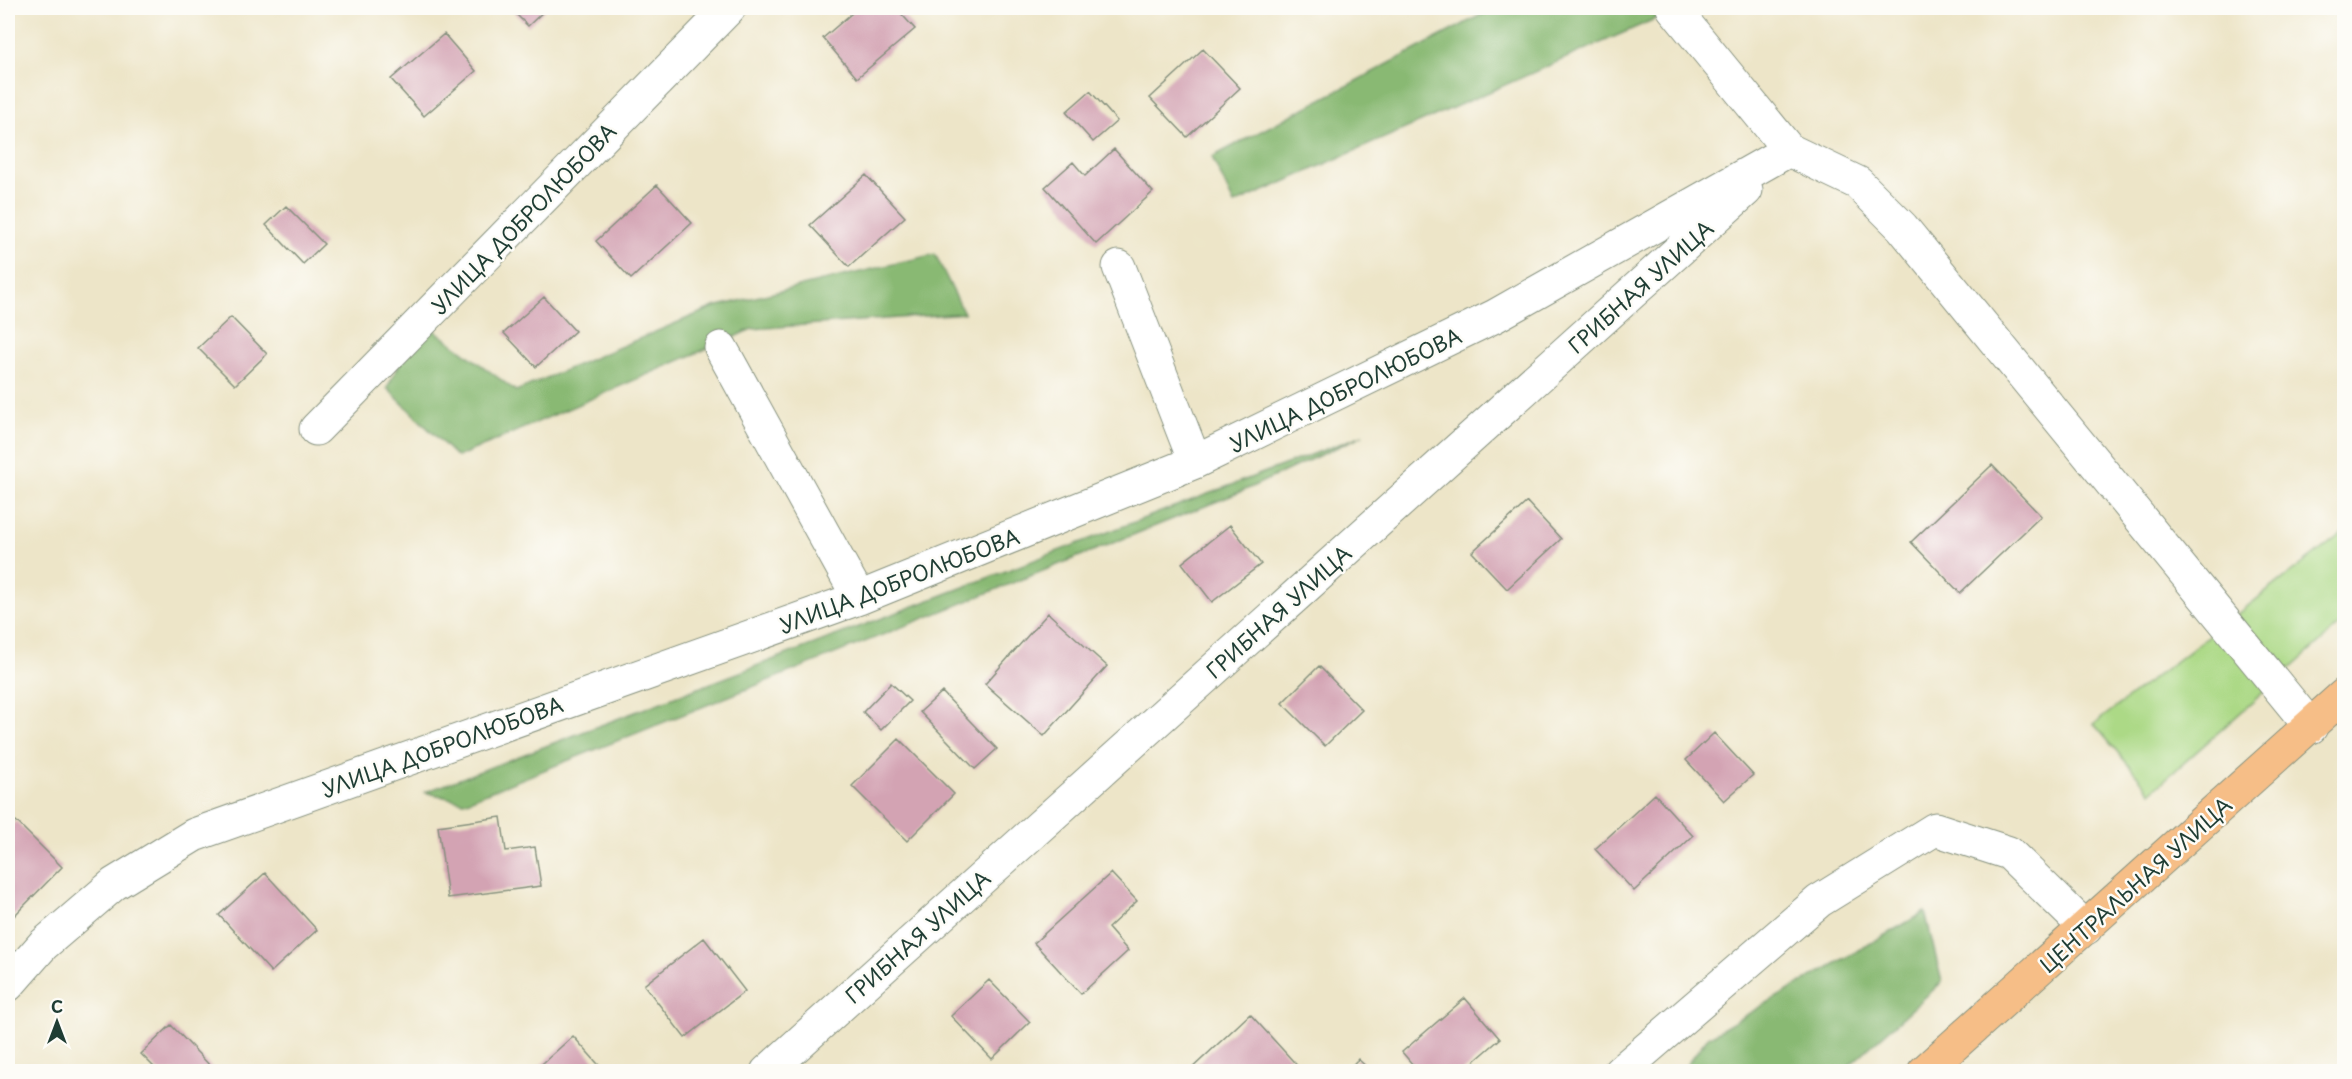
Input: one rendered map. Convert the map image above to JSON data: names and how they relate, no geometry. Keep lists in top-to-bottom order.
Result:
{
  "streets": {
    "main road": ["ЦЕНТРАЛЬНАЯ УЛИЦА"],
    "street": ["УЛИЦА ДОБРОЛЮБОВА", "ГРИБНАЯ УЛИЦА"]
  },
  "crossings": [
    ["УЛИЦА ДОБРОЛЮБОВА", "ГРИБНАЯ УЛИЦА"]
  ],
  "north": "top"
}
